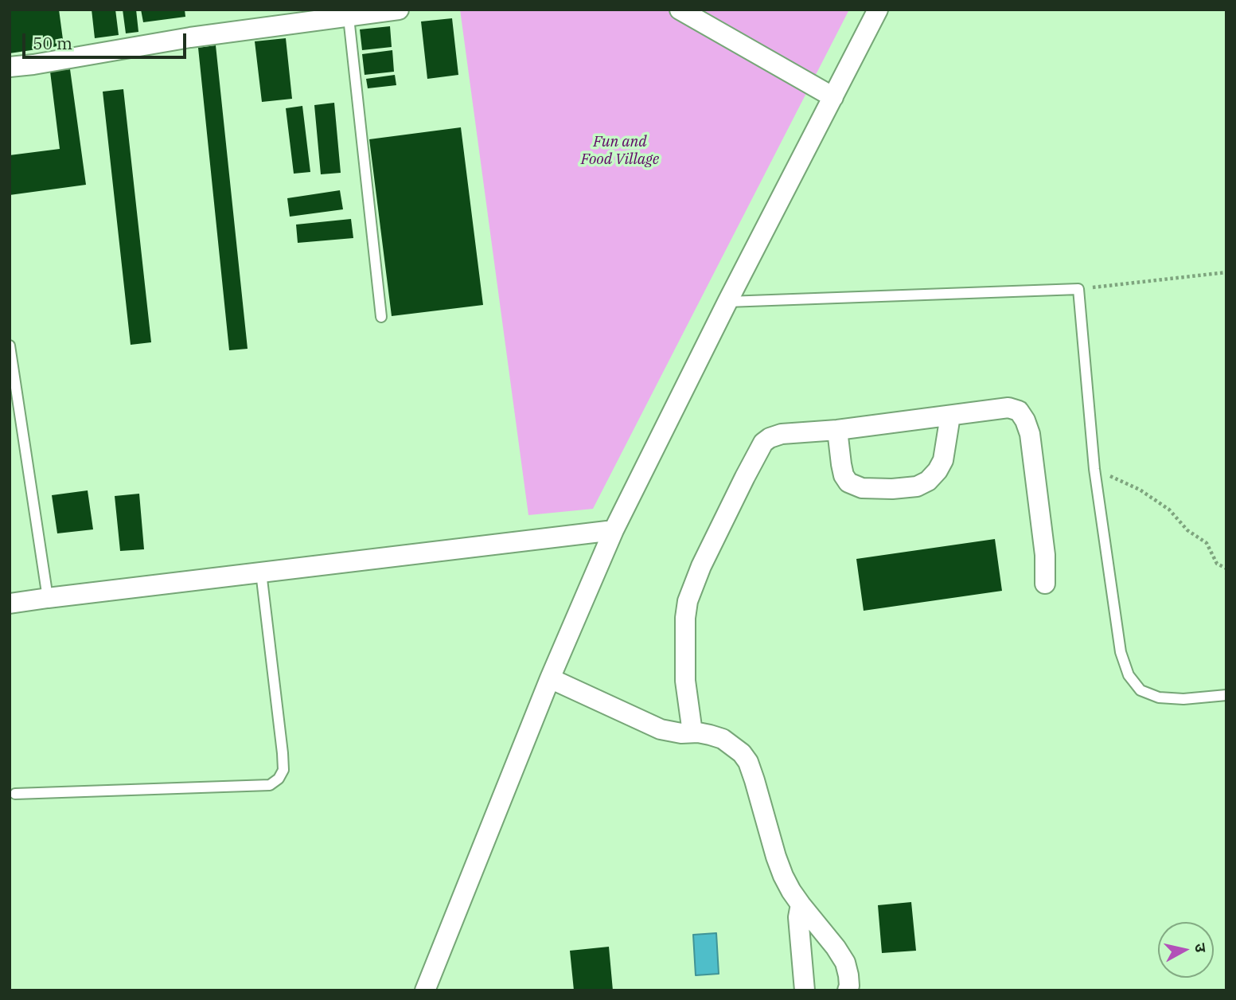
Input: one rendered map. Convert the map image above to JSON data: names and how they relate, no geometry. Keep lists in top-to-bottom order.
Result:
{
  "parks": ["Fun and Food Village"],
  "scale_bar": "50 m",
  "north": "right"
}
